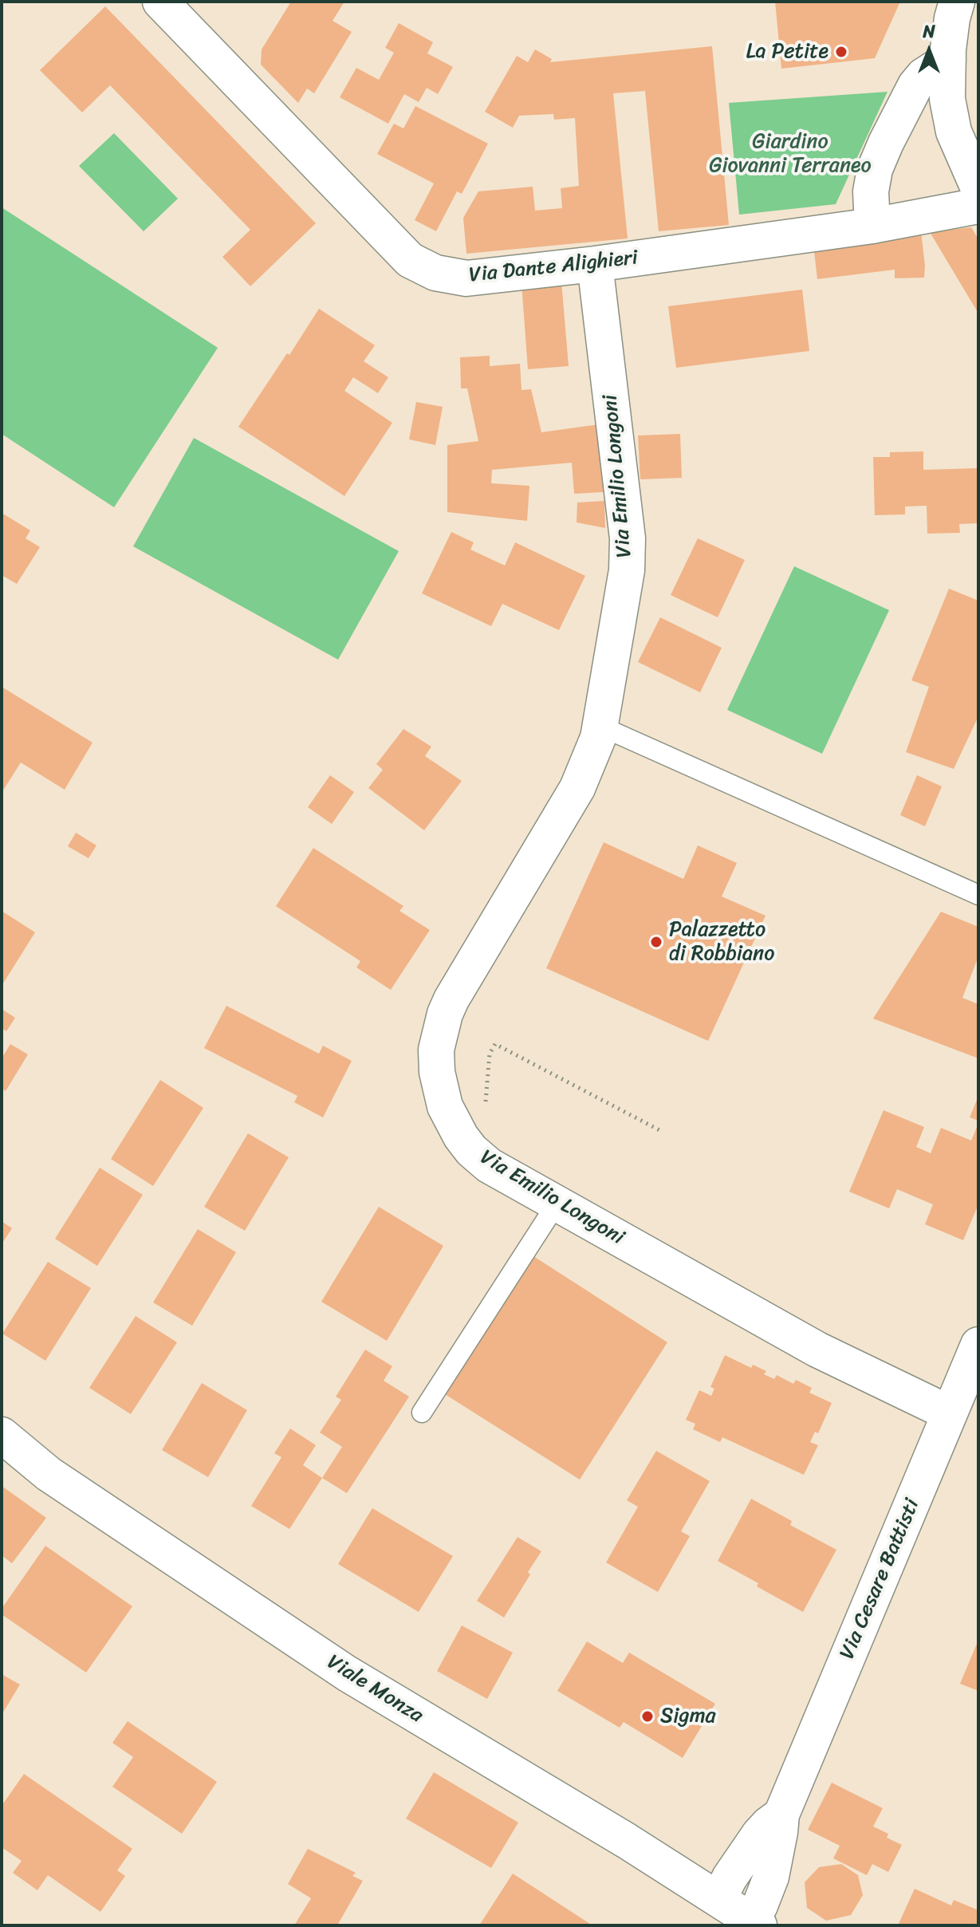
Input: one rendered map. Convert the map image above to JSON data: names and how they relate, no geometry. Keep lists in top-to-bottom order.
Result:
{
  "streets": {
    "street": [
      "Via Dante Alighieri",
      "Via Emilio Longoni",
      "Via Cesare Battisti",
      "Viale Monza"
    ]
  },
  "crossings": [
    ["Via Dante Alighieri", "Via Emilio Longoni"],
    ["Via Emilio Longoni", "Via Cesare Battisti"],
    ["Via Cesare Battisti", "Viale Monza"]
  ],
  "parks": ["Giardino Giovanni Terraneo"],
  "places": ["La Petite", "Palazzetto di Robbiano", "Sigma"],
  "north": "top"
}
